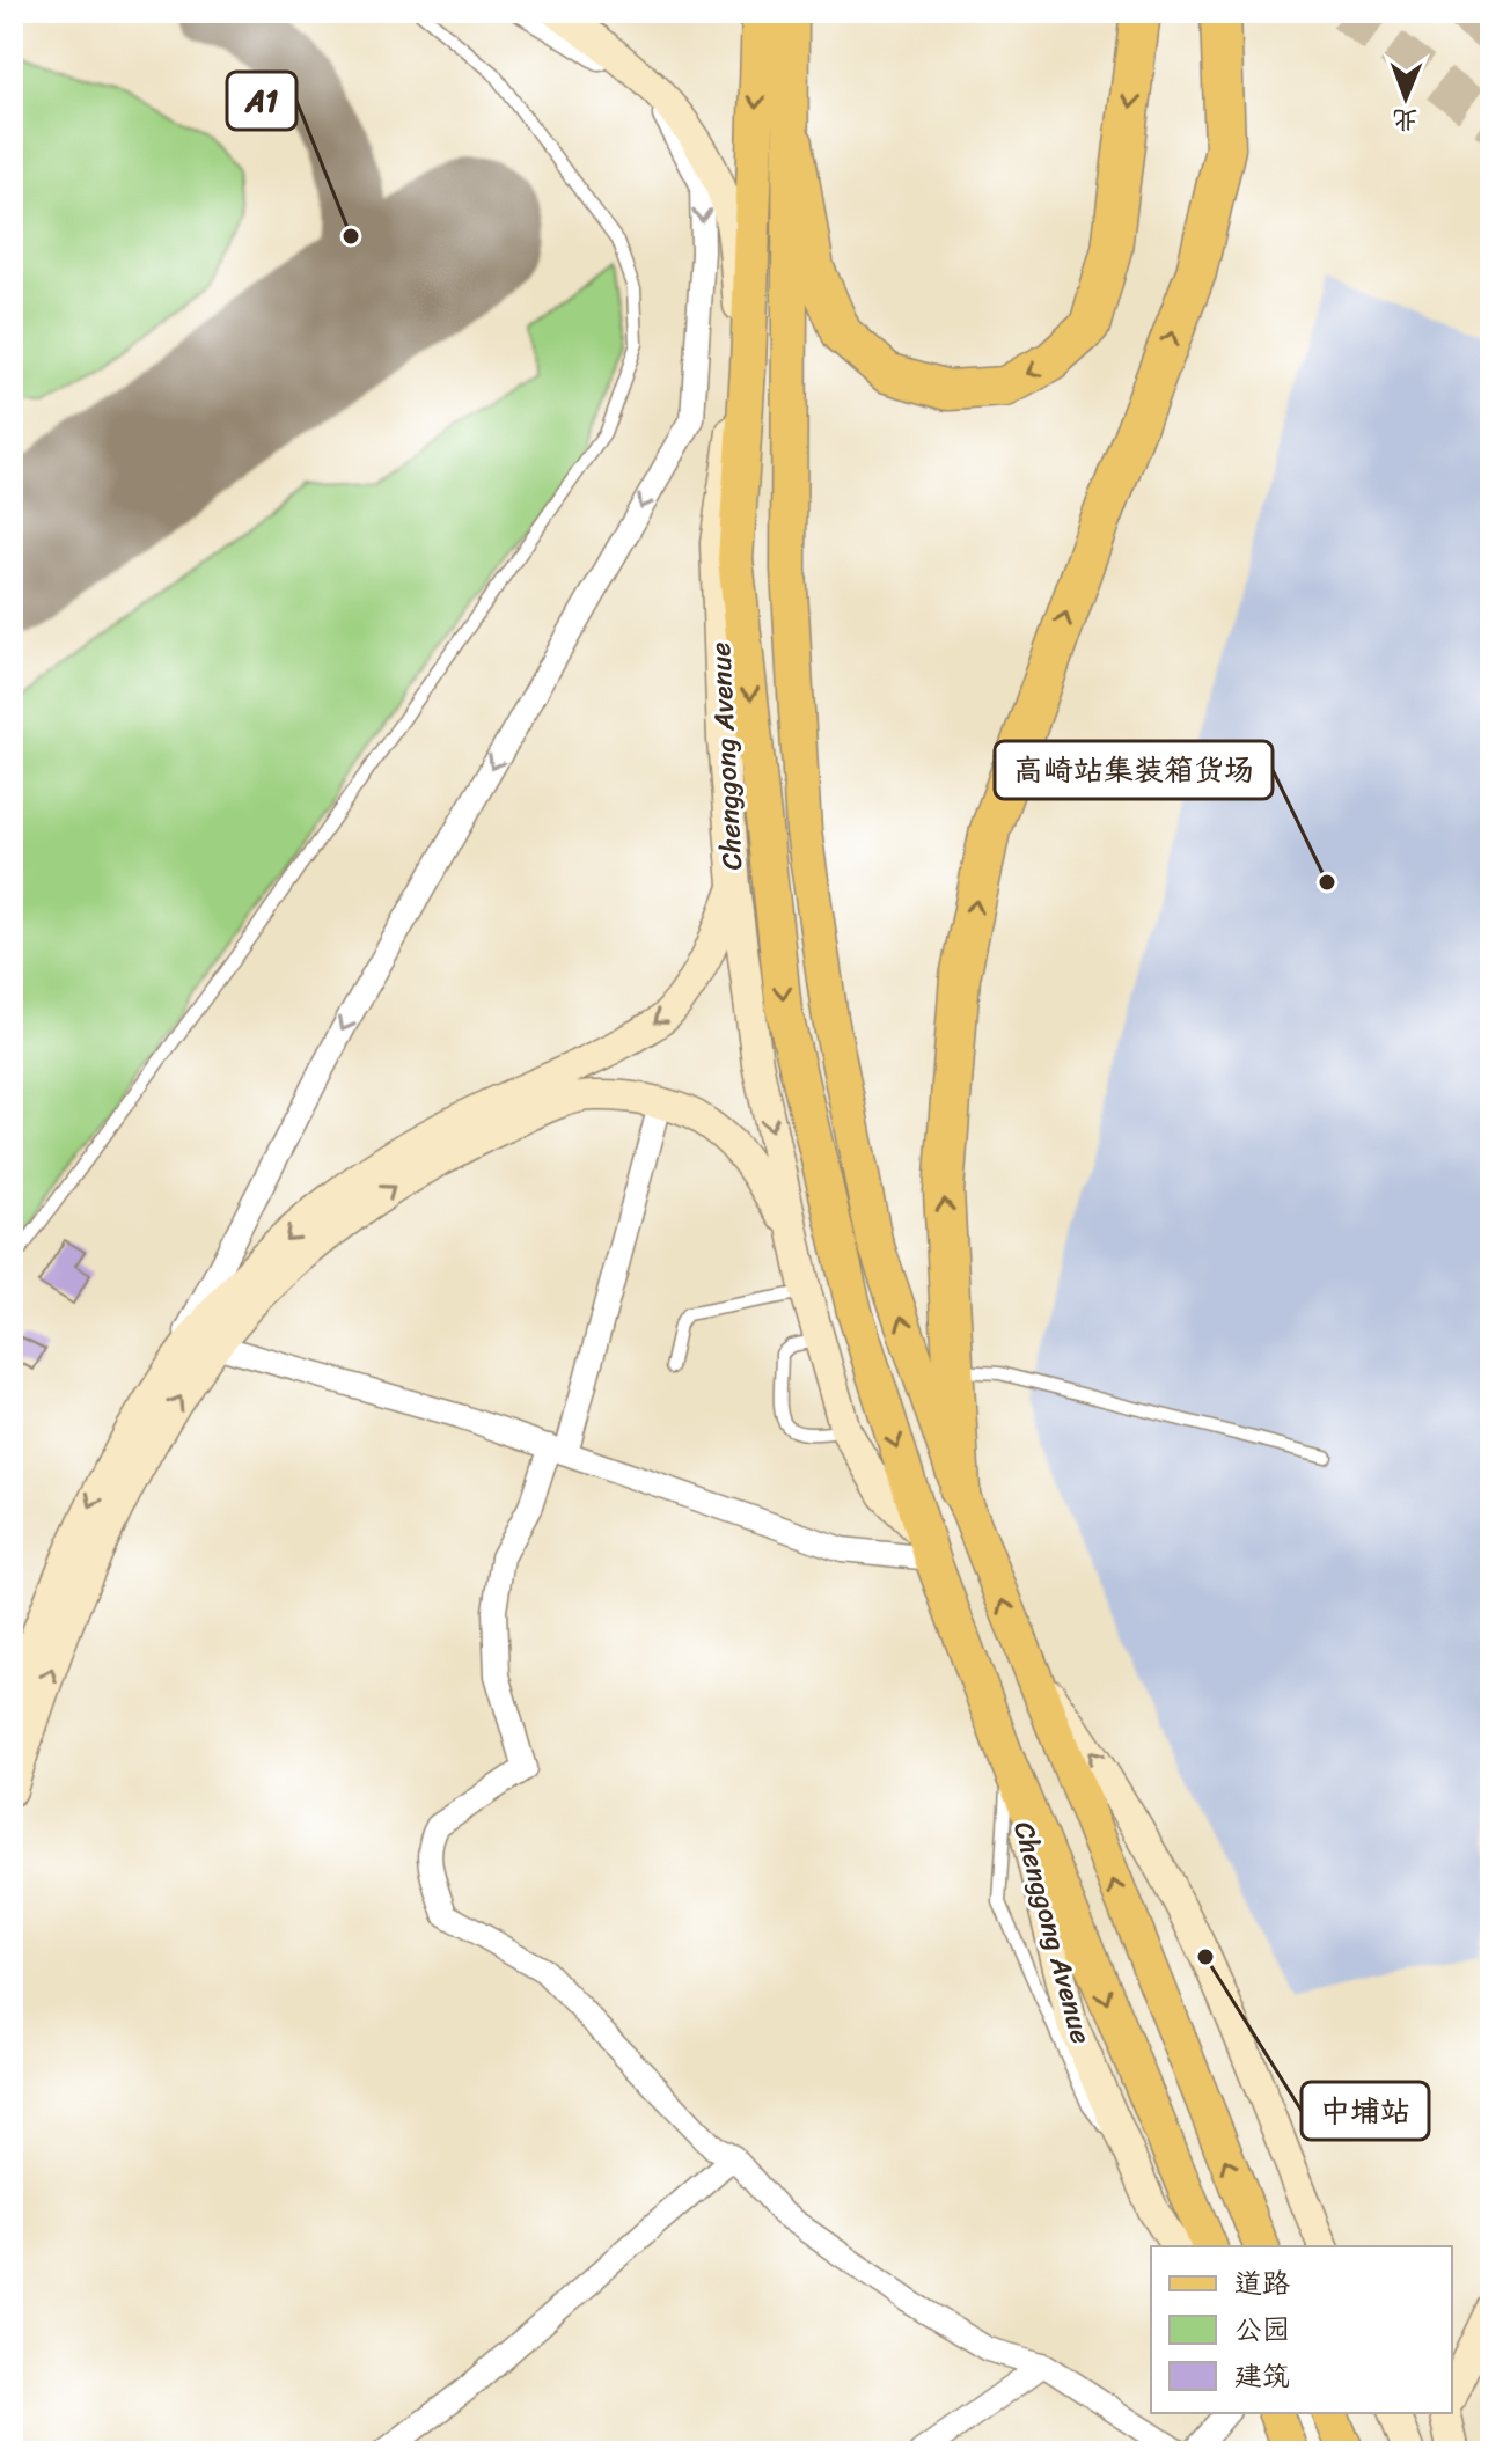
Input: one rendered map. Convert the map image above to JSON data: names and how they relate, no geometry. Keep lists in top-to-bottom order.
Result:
{
  "streets": {
    "main road": ["Chenggong Avenue"]
  },
  "places": ["A1", "高崎站集装箱货场", "中埔站"],
  "legend": ["道路", "公园", "建筑"],
  "north": "bottom"
}
